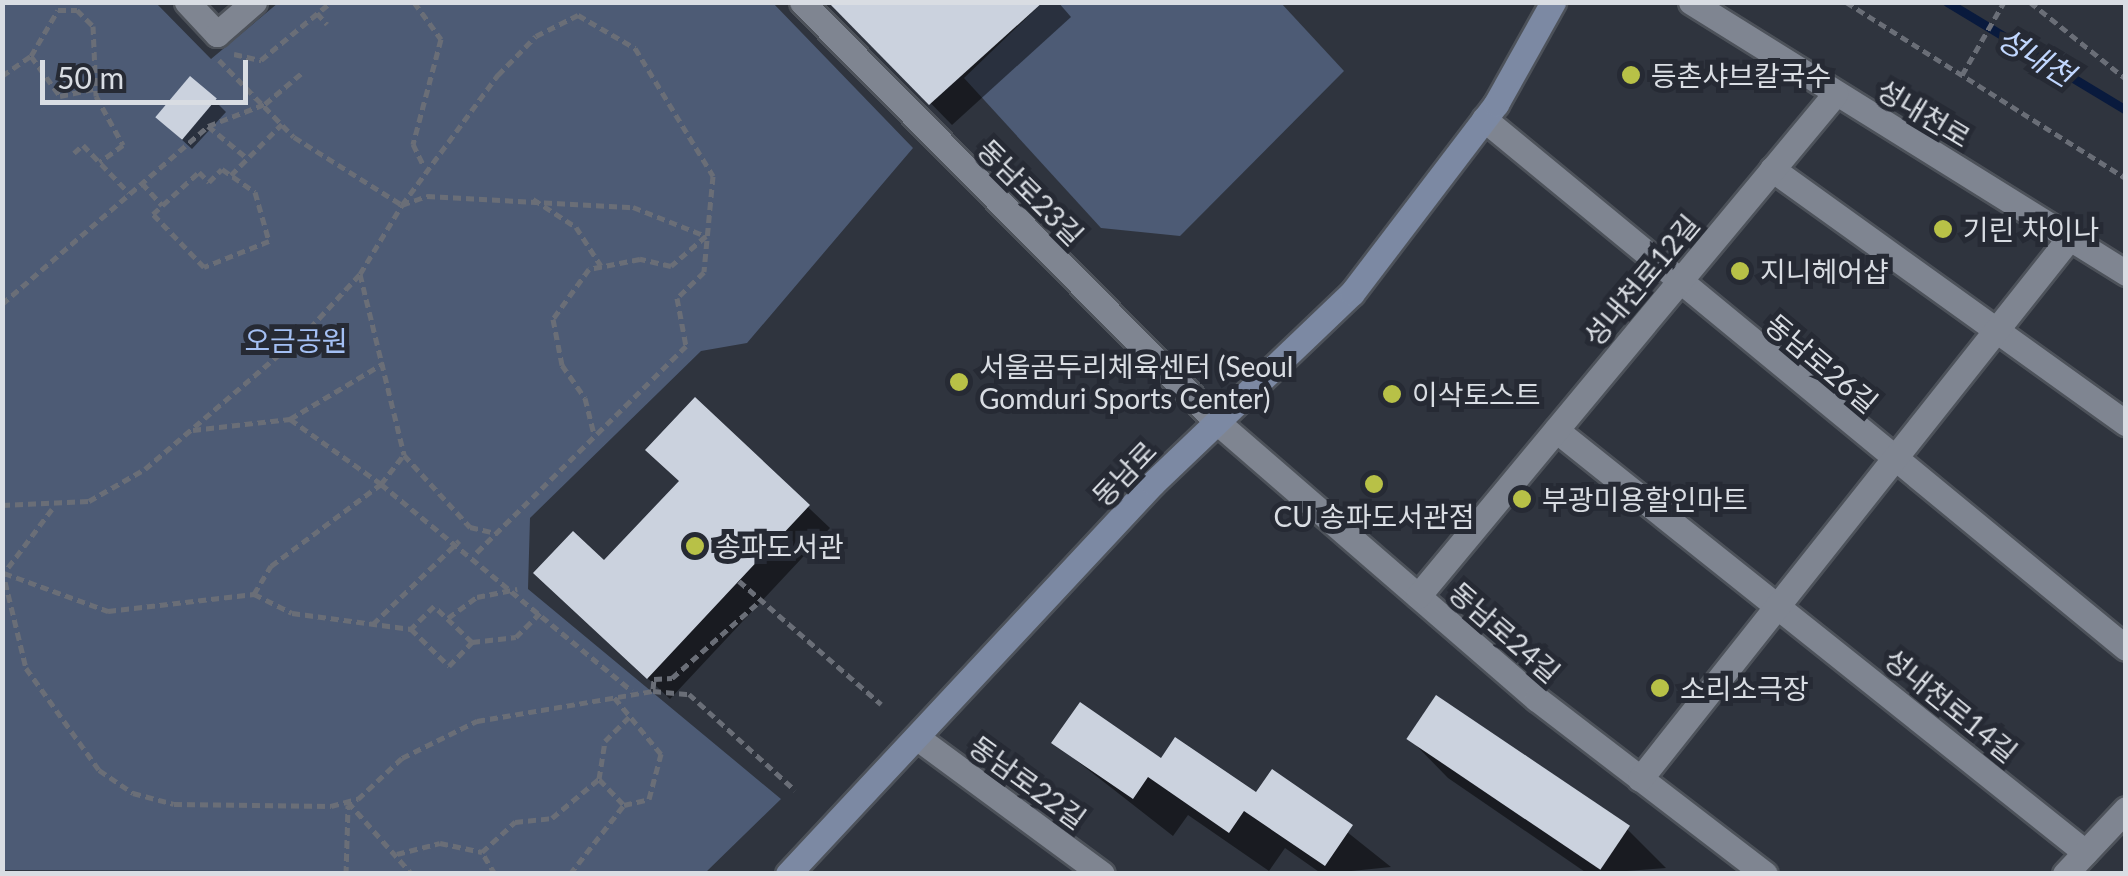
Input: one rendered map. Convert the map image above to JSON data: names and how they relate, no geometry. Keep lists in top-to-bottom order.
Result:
{
  "streets": {
    "main road": ["동남로"],
    "street": [
      "성내천로",
      "동남로23길",
      "성내천로12길",
      "동남로26길",
      "동남로24길",
      "성내천로14길",
      "동남로22길"
    ]
  },
  "crossings": [
    ["성내천로", "성내천로12길"],
    ["동남로23길", "동남로"],
    ["동남로23길", "동남로24길"],
    ["성내천로12길", "동남로26길"],
    ["성내천로12길", "동남로24길"],
    ["동남로26길", "동남로"],
    ["동남로", "동남로24길"],
    ["동남로", "동남로22길"]
  ],
  "water": ["성내천"],
  "parks": ["오금공원"],
  "places": [
    "등촌샤브칼국수",
    "기린 차이나",
    "지니헤어샵",
    "서울곰두리체육센터 (Seoul Gomduri Sports Center)",
    "이삭토스트",
    "CU 송파도서관점",
    "부광미용할인마트",
    "송파도서관",
    "소리소극장"
  ],
  "scale_bar": "50 m"
}
